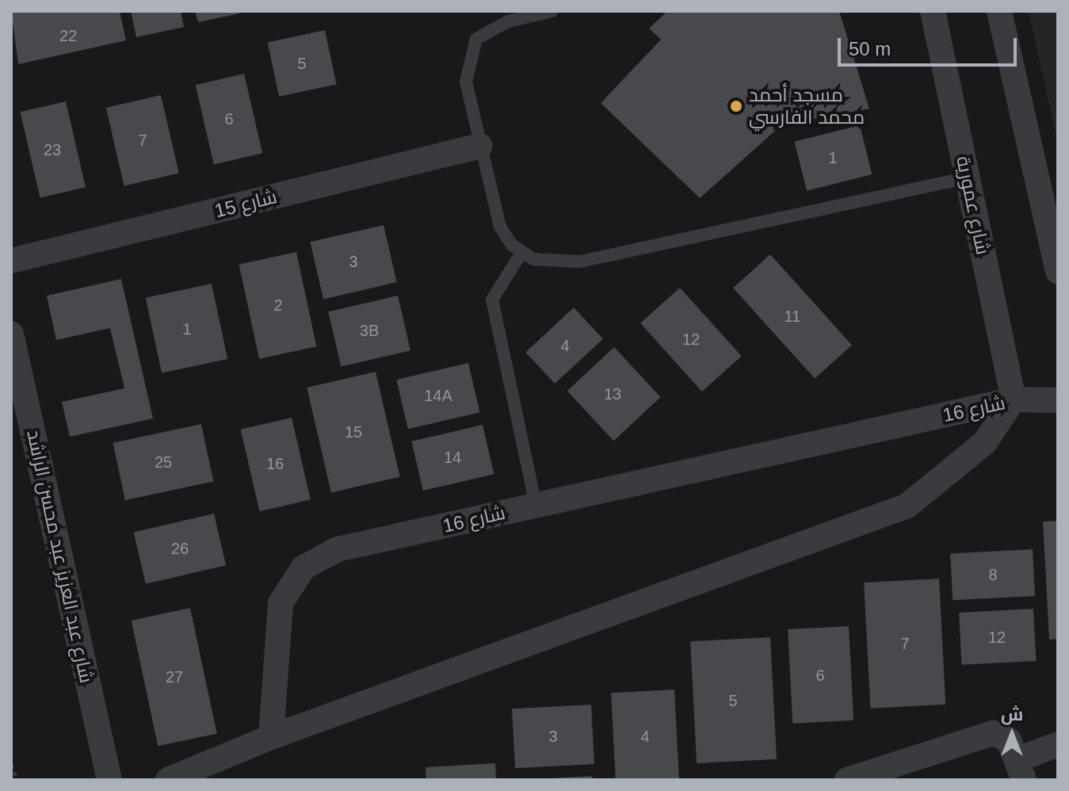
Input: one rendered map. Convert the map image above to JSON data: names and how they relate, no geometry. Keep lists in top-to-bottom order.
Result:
{
  "streets": {
    "street": [
      "شارع 15",
      "شارع عمورية",
      "شارع 16",
      "شارع عبد العزيز عبد محسن الراشد"
    ]
  },
  "crossings": [
    ["شارع عمورية", "شارع 16"]
  ],
  "places": ["مسجد أحمد محمد الفارسي"],
  "house_numbers": [
    "22",
    "5",
    "6",
    "7",
    "23",
    "1",
    "3",
    "2",
    "11",
    "1",
    "3B",
    "12",
    "4",
    "13",
    "14A",
    "15",
    "14",
    "25",
    "16",
    "26",
    "8",
    "12",
    "7",
    "6",
    "27",
    "5",
    "3",
    "4"
  ],
  "scale_bar": "50 m",
  "north": "top"
}
